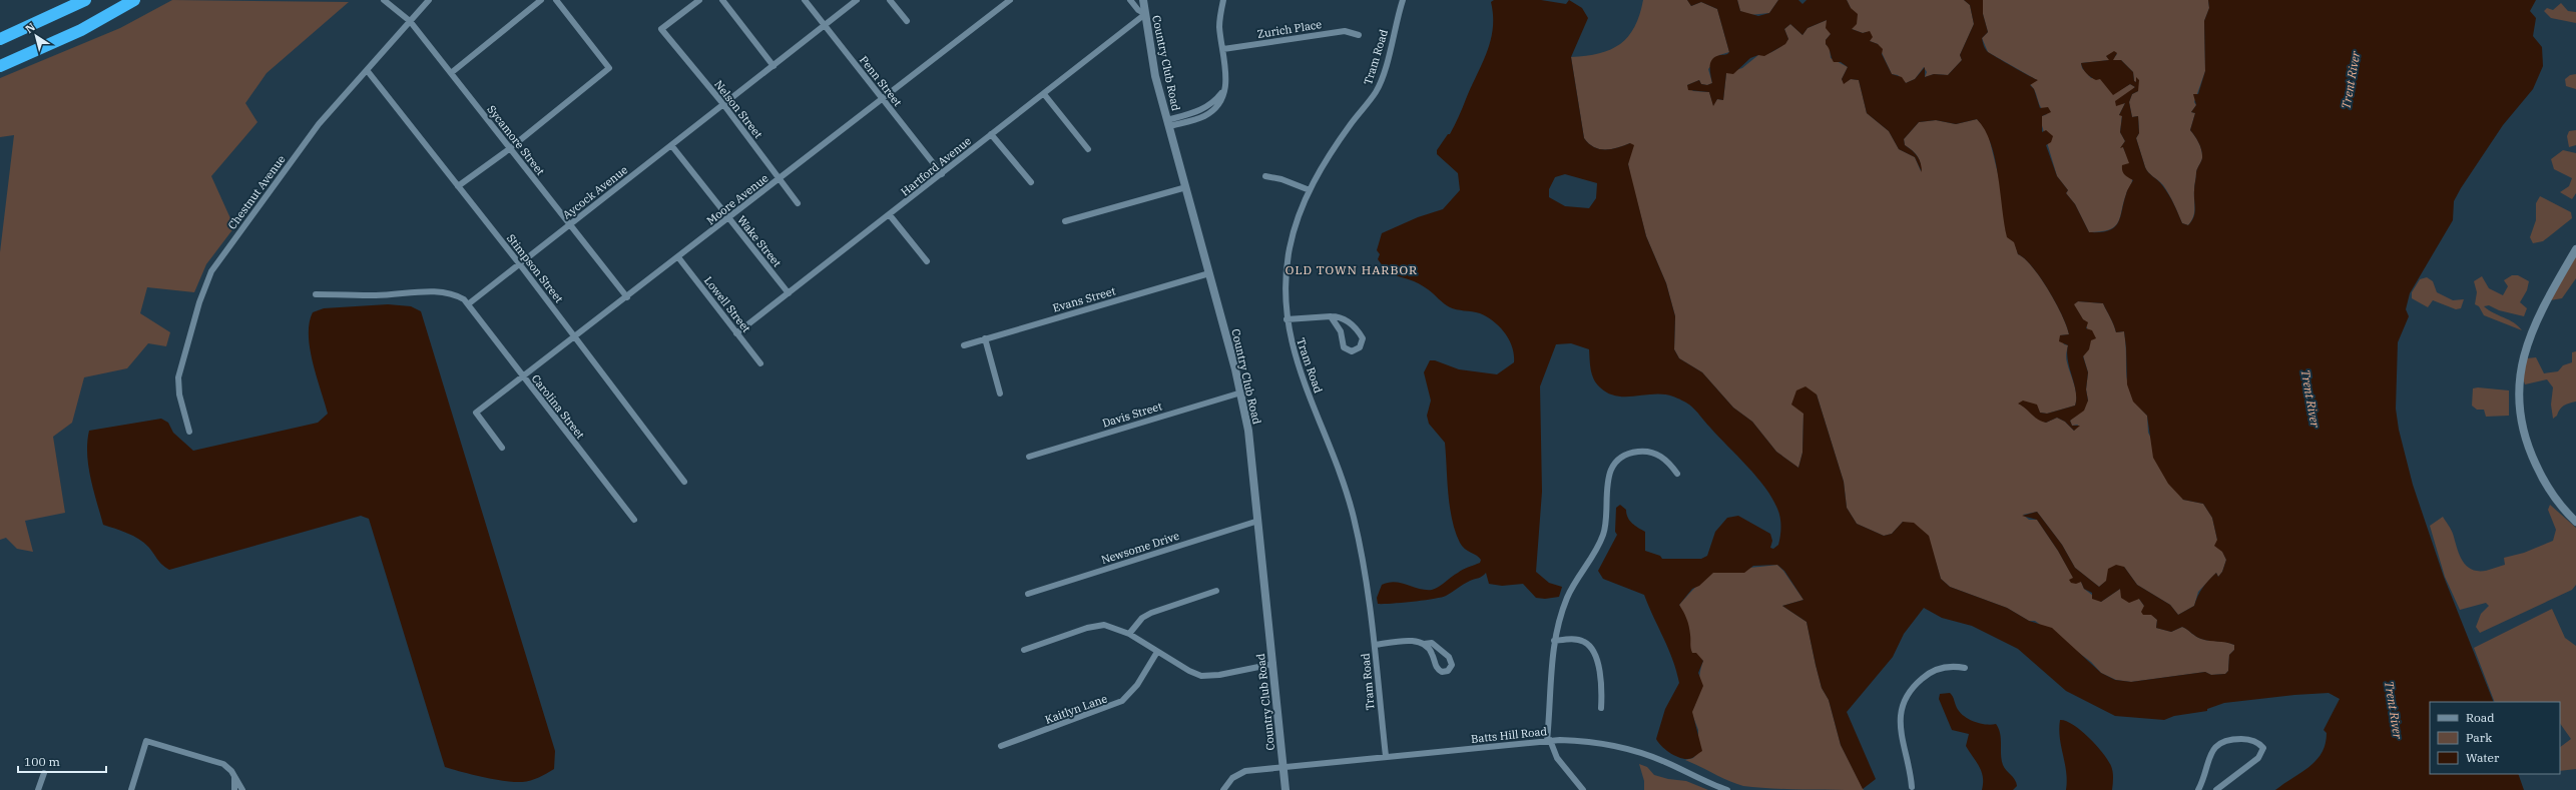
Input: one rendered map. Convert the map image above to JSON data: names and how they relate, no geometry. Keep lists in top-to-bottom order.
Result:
{
  "streets": {
    "street": [
      "Zurich Place",
      "Tram Road",
      "Country Club Road",
      "Penn Street",
      "Nelson Street",
      "Sycamore Street",
      "Hartford Avenue",
      "Chestnut Avenue",
      "Aycock Avenue",
      "Moore Avenue",
      "Wake Street",
      "Stimpson Street",
      "Evans Street",
      "Lowell Street",
      "Carolina Street",
      "Davis Street",
      "Newsome Drive",
      "Kaitlyn Lane",
      "Batts Hill Road"
    ]
  },
  "crossings": [
    ["Tram Road", "Batts Hill Road"],
    ["Country Club Road", "Hartford Avenue"],
    ["Country Club Road", "Evans Street"],
    ["Country Club Road", "Davis Street"],
    ["Country Club Road", "Newsome Drive"],
    ["Country Club Road", "Batts Hill Road"],
    ["Penn Street", "Hartford Avenue"],
    ["Penn Street", "Aycock Avenue"],
    ["Penn Street", "Moore Avenue"],
    ["Nelson Street", "Aycock Avenue"],
    ["Nelson Street", "Moore Avenue"],
    ["Sycamore Street", "Chestnut Avenue"],
    ["Sycamore Street", "Aycock Avenue"],
    ["Sycamore Street", "Moore Avenue"],
    ["Hartford Avenue", "Wake Street"],
    ["Hartford Avenue", "Lowell Street"],
    ["Chestnut Avenue", "Stimpson Street"],
    ["Aycock Avenue", "Wake Street"],
    ["Aycock Avenue", "Stimpson Street"],
    ["Aycock Avenue", "Carolina Street"],
    ["Moore Avenue", "Wake Street"],
    ["Moore Avenue", "Stimpson Street"],
    ["Moore Avenue", "Lowell Street"],
    ["Moore Avenue", "Carolina Street"]
  ],
  "districts": ["OLD TOWN HARBOR"],
  "water": ["Trent River"],
  "legend": ["Road", "Park", "Water"],
  "scale_bar": "100 m",
  "north": "top left"
}
